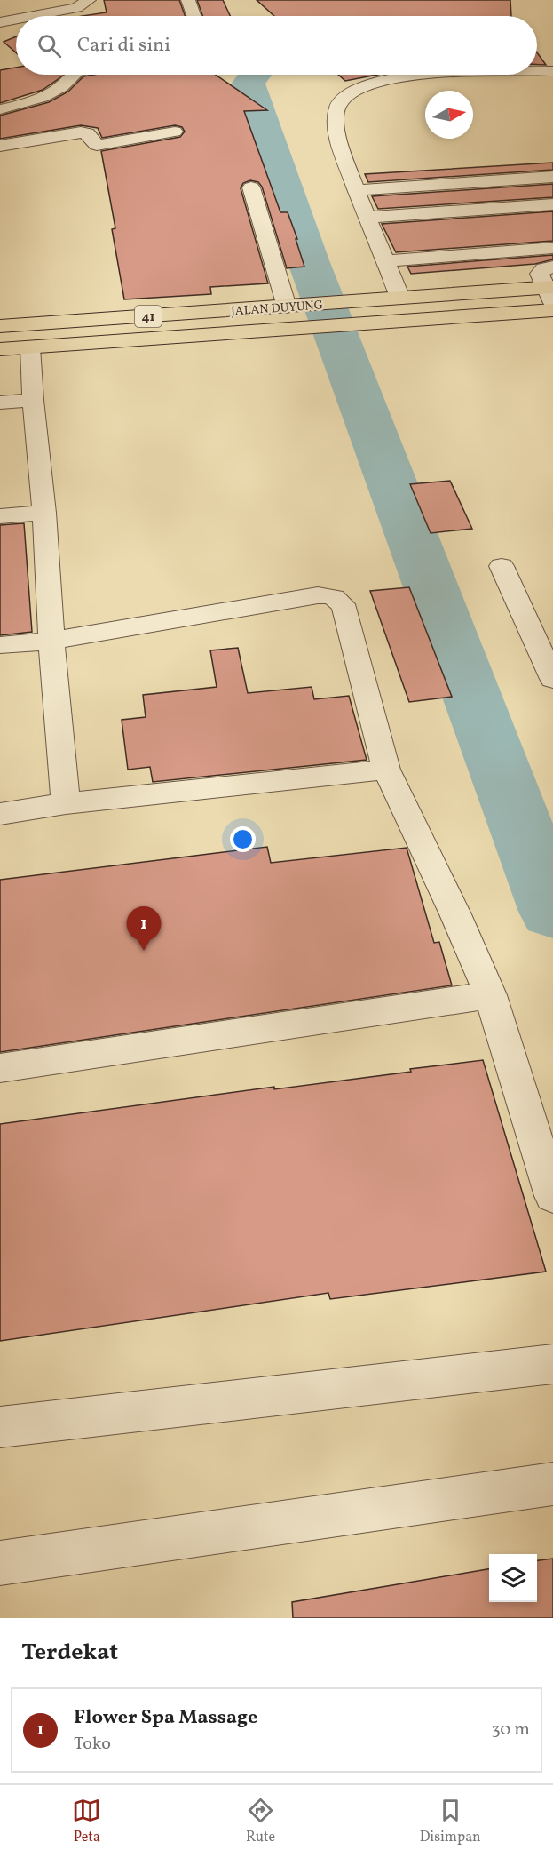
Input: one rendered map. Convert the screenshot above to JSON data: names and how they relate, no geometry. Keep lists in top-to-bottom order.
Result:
{
  "streets": {
    "highway": ["JALAN DUYUNG", "41"]
  },
  "north": "right",
  "page": {
    "search": "Cari di sini",
    "pins": "1",
    "heading": "Terdekat",
    "list": [
      {
        "mark": "1",
        "name": "Flower Spa Massage",
        "note": "Toko",
        "value": "30 m"
      }
    ],
    "nav": ["Peta", "Rute", "Disimpan"]
  }
}
